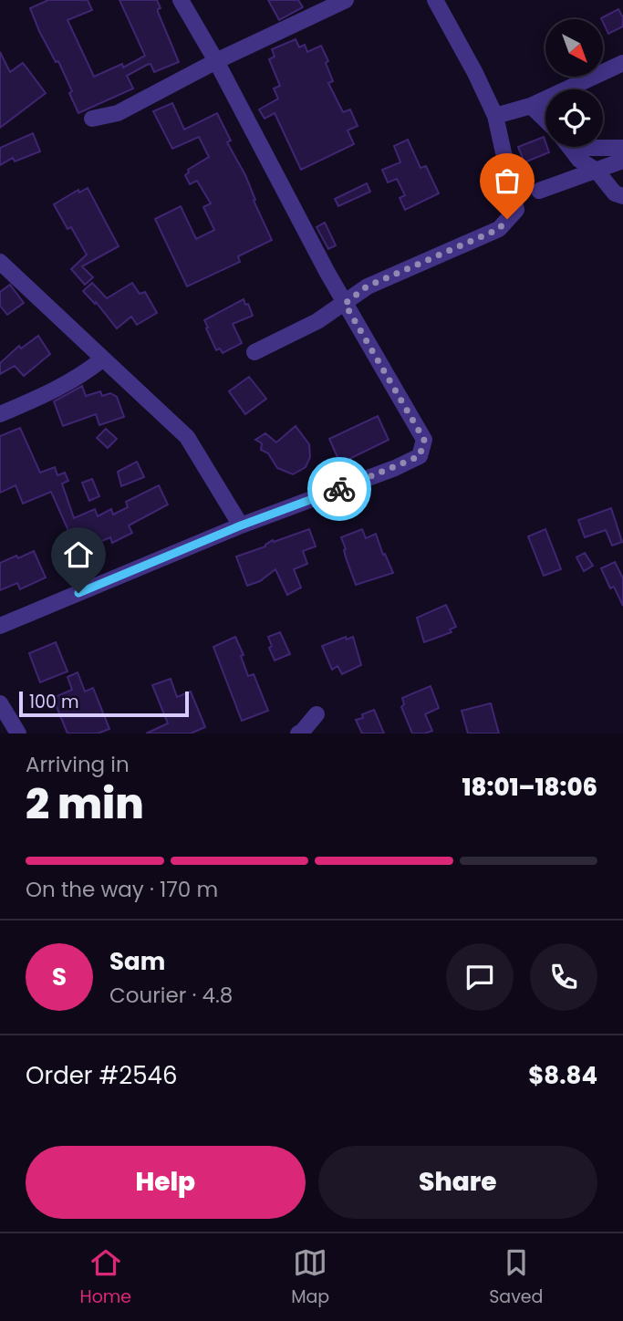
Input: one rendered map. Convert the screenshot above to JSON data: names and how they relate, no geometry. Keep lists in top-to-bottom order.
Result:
{
  "scale_bar": "100 m",
  "north": "bottom right",
  "page": {
    "scale": "100 m",
    "heading": ["2 min", "Arriving in", "18:01–18:06"],
    "panel": [
      "Sam",
      "Courier · 4.8",
      "Order #2546",
      "$8.84"
    ],
    "bar": "On the way · 170 m",
    "round": "S",
    "buttons": ["Help", "Share"],
    "tabs": ["Home", "Map", "Saved"]
  }
}
